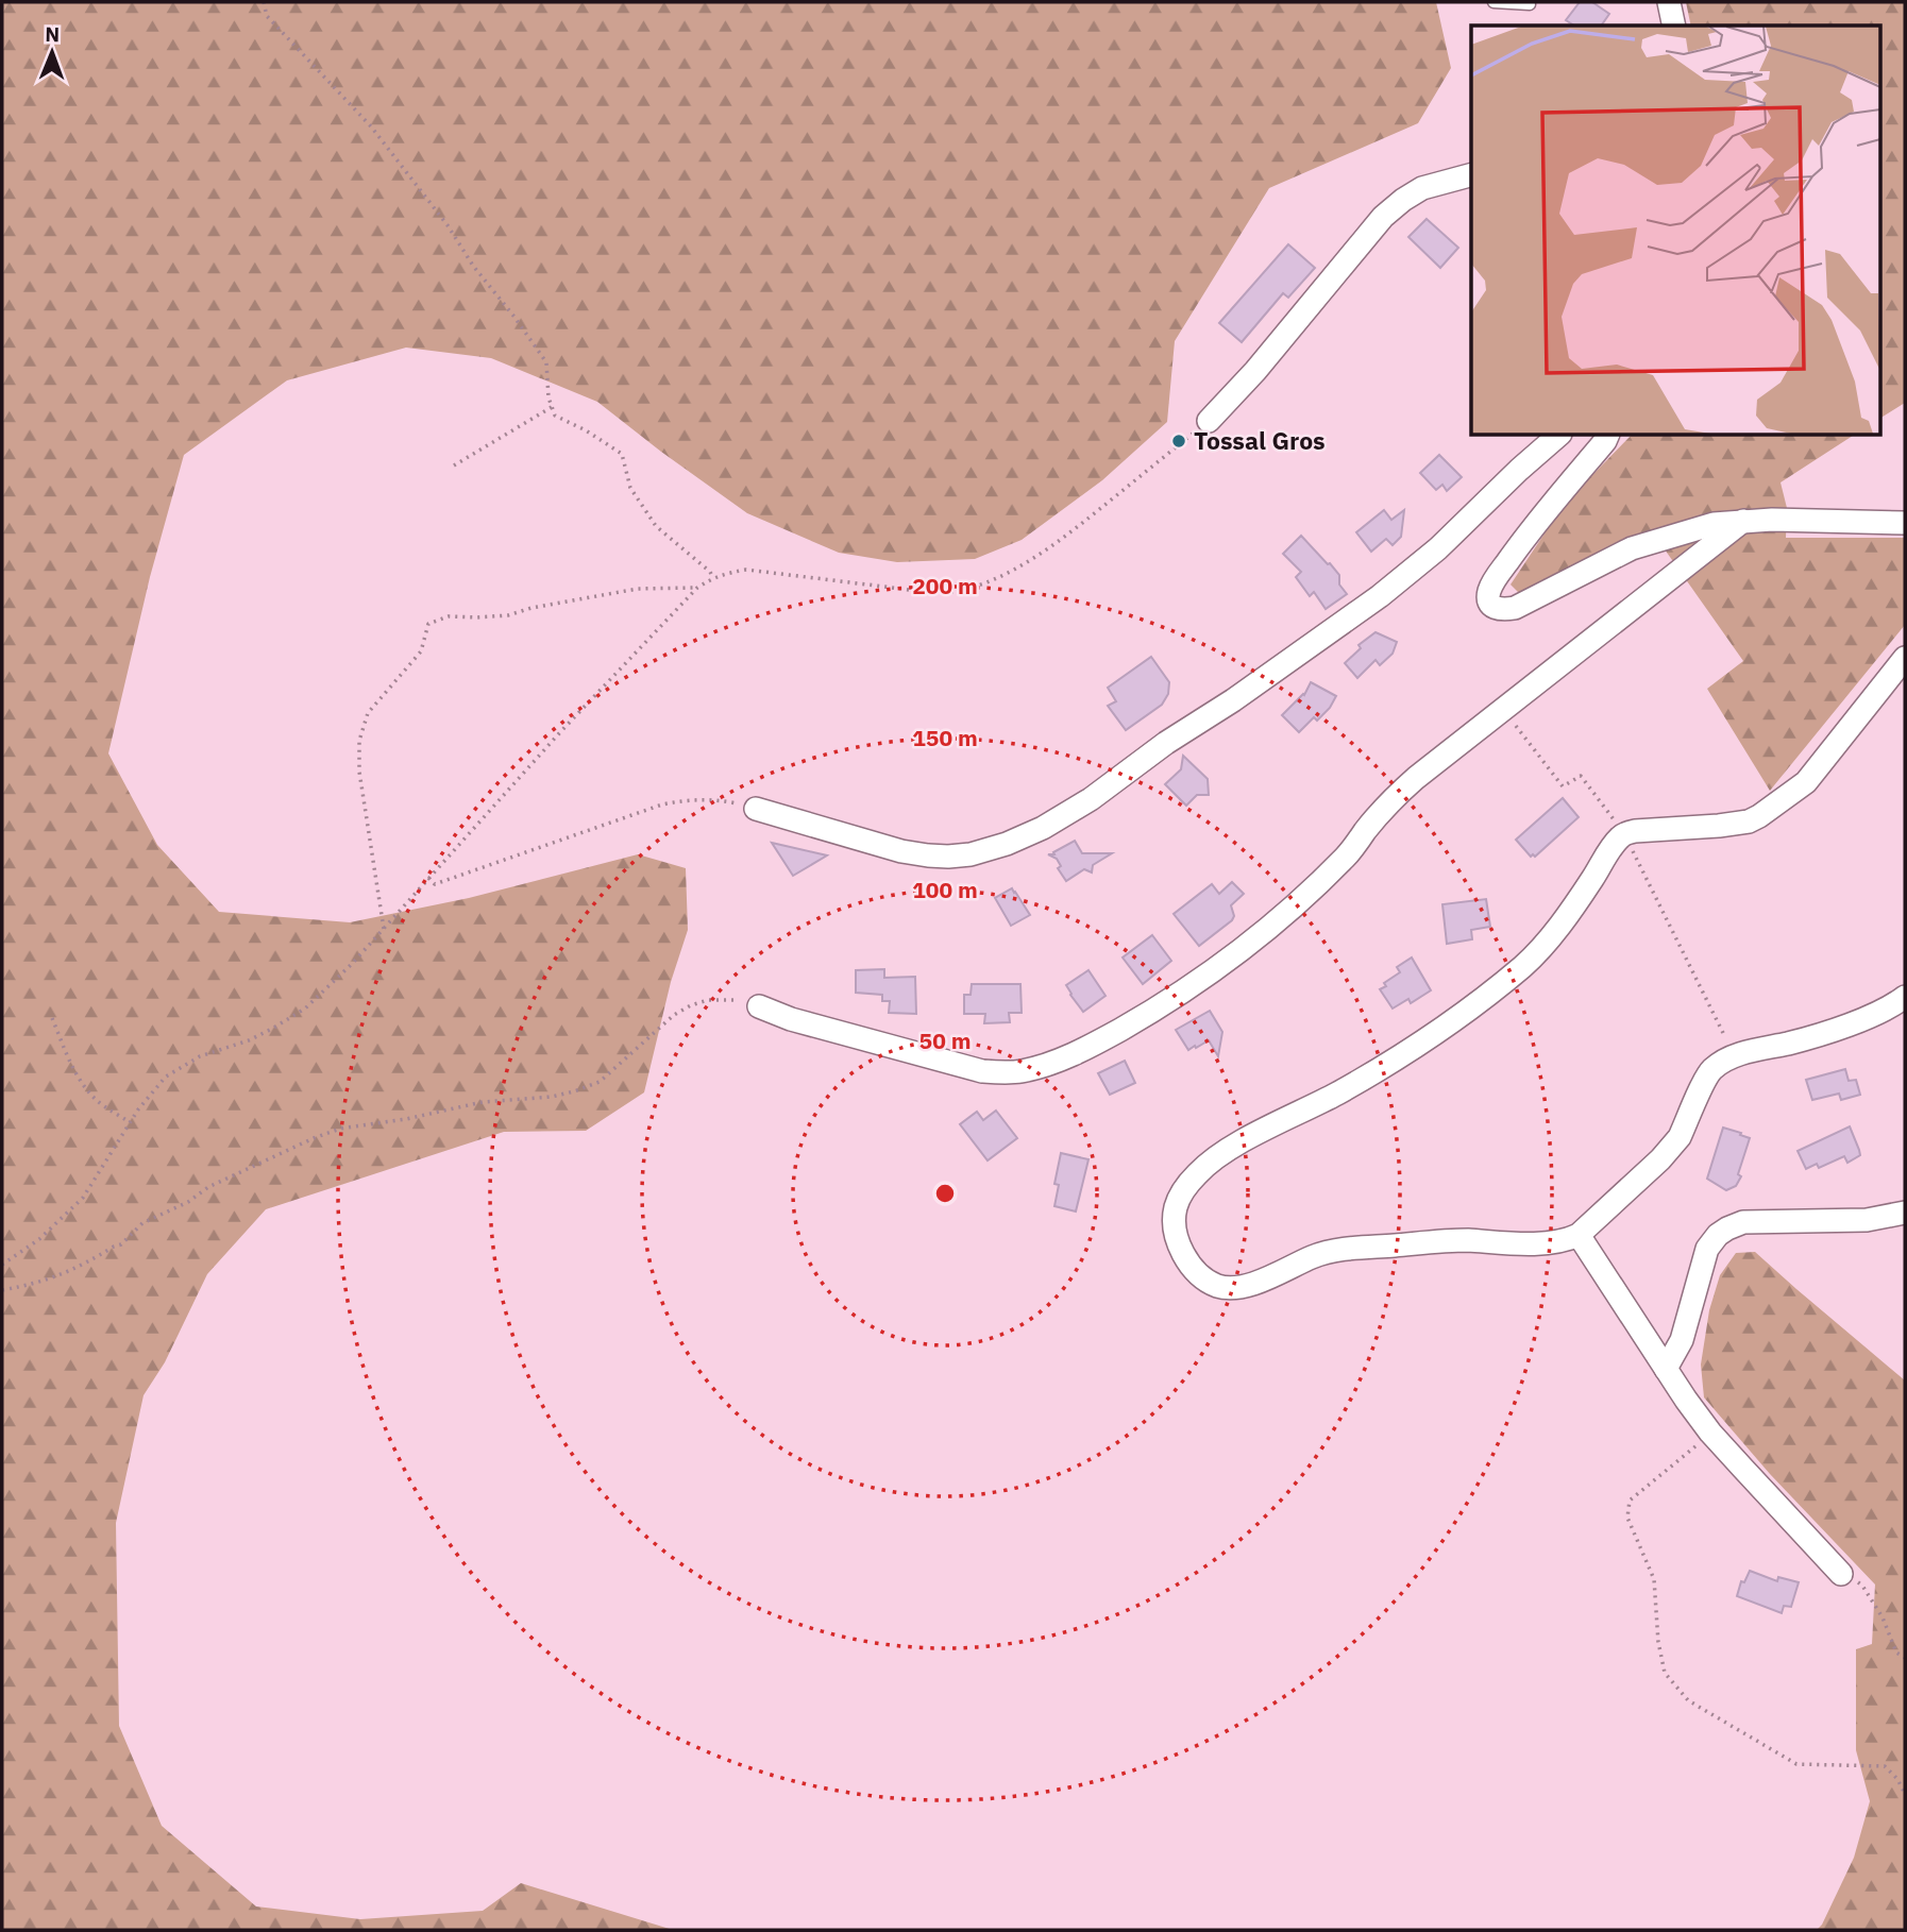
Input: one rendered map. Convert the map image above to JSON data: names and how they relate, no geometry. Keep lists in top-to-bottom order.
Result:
{
  "places": ["Tossal Gros"],
  "north": "top",
  "rings": [
    "200 m",
    "150 m",
    "100 m",
    "50 m"
  ]
}
